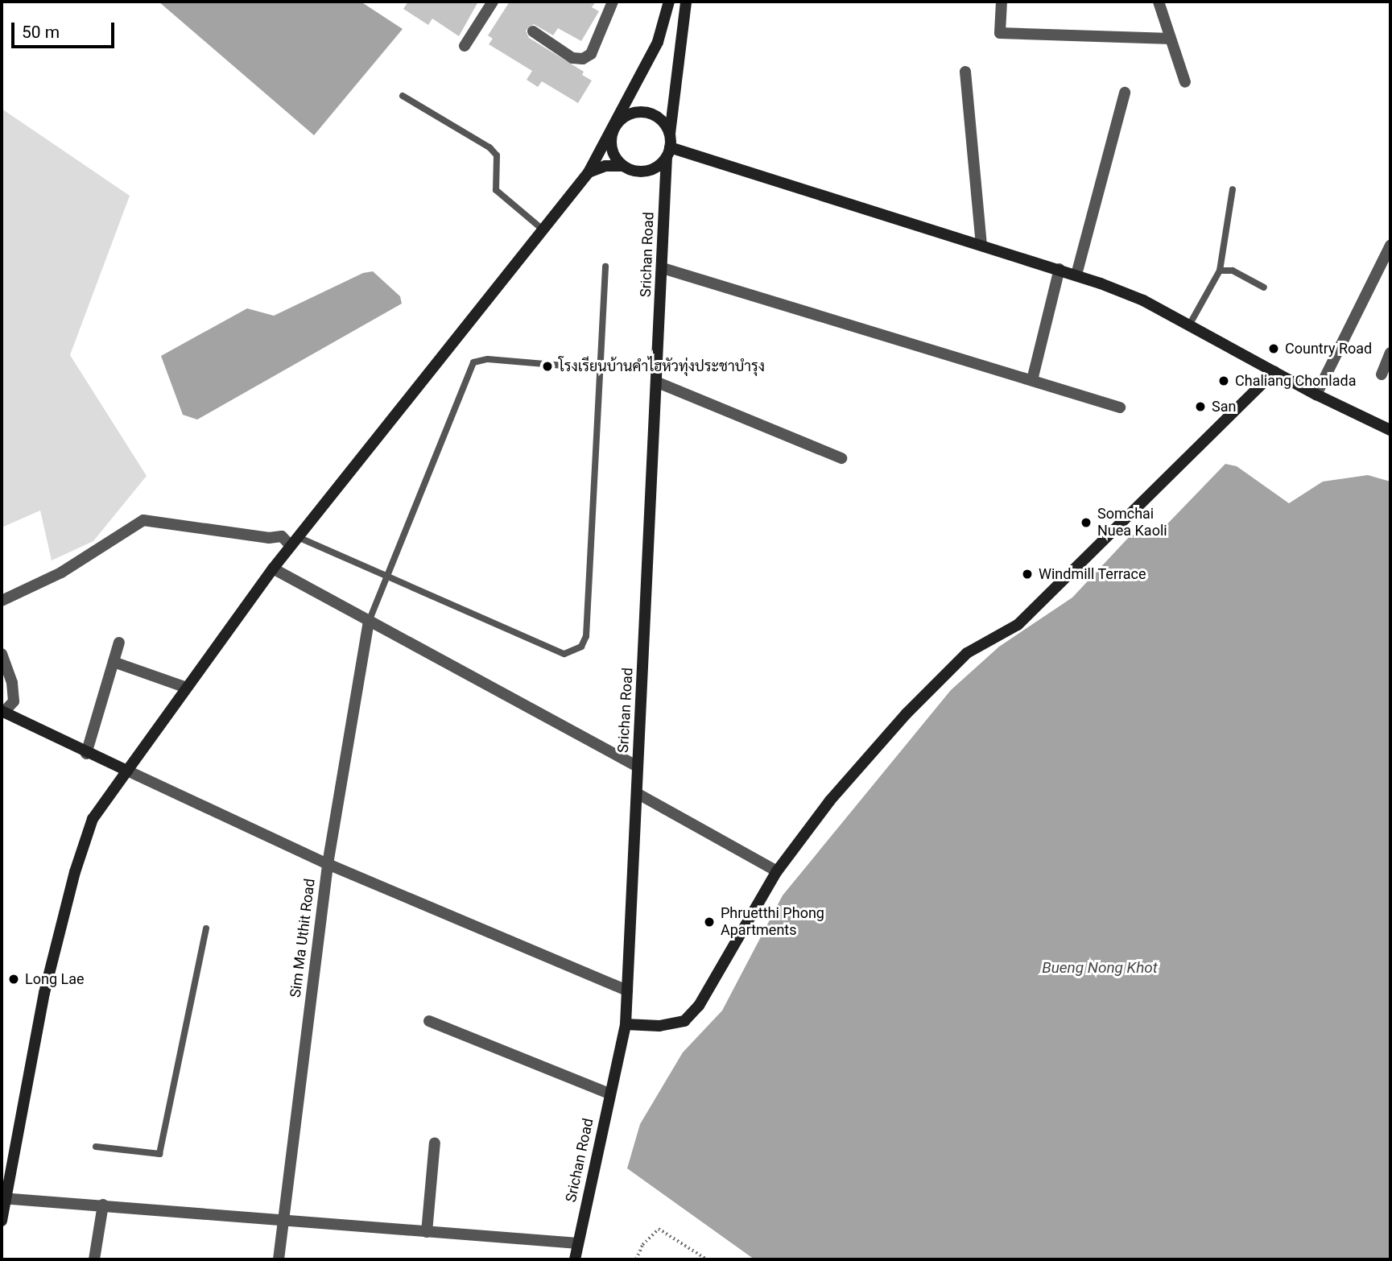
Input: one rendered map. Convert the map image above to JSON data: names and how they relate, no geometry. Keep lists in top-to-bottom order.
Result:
{
  "streets": {
    "street": ["Srichan Road", "Sim Ma Uthit Road"]
  },
  "water": ["Bueng Nong Khot"],
  "places": [
    "Country Road",
    "โรงเรียนบ้านคำไฮหัวทุ่งประชาบำรุง",
    "Chaliang Chonlada",
    "San",
    "Somchai Nuea Kaoli",
    "Windmill Terrace",
    "Phruetthi Phong Apartments",
    "Long Lae"
  ],
  "scale_bar": "50 m"
}
